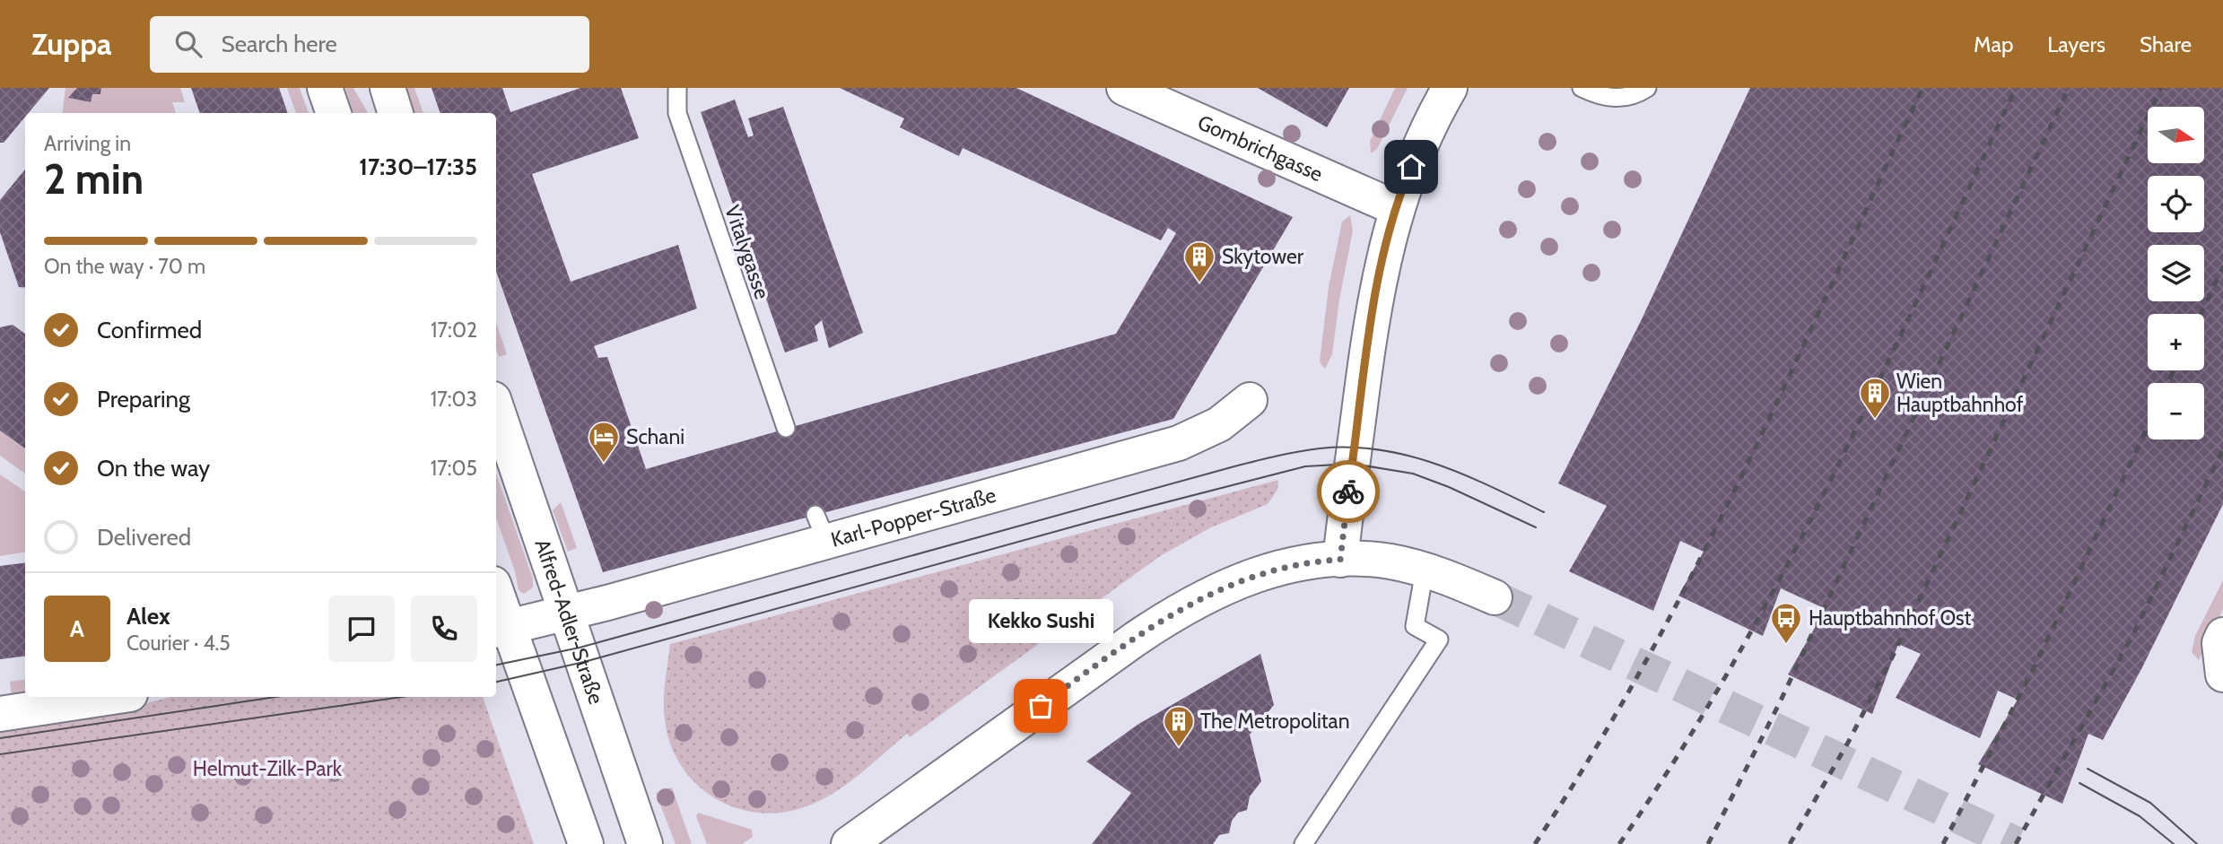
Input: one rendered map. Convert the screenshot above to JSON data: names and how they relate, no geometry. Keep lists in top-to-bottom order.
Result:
{
  "streets": {
    "street": ["Gombrichgasse", "Karl-Popper-Straße", "Alfred-Adler-Straße"],
    "lane": ["Vitalygasse"]
  },
  "crossings": [
    ["Karl-Popper-Straße", "Alfred-Adler-Straße"]
  ],
  "parks": ["Helmut-Zilk-Park"],
  "places": {
    "building": ["Skytower", "Wien Hauptbahnhof", "The Metropolitan"],
    "hotel": ["Schani"],
    "bus stop": ["Hauptbahnhof Ost"],
    "other": ["Kekko Sushi"]
  },
  "north": "right",
  "page": {
    "header": "Zuppa",
    "search": "Search here",
    "nav": ["Map", "Layers", "Share"],
    "map_buttons": ["+", "−"],
    "heading": ["2 min", "Arriving in", "17:30–17:35"],
    "panel": ["Alex", "Courier · 4.5"],
    "bar": "On the way · 70 m",
    "list": [
      ["Confirmed", "17:02"],
      ["Preparing", "17:03"],
      ["On the way", "17:05"],
      "Delivered"
    ],
    "round": "A",
    "bubble": "Kekko Sushi"
  }
}
